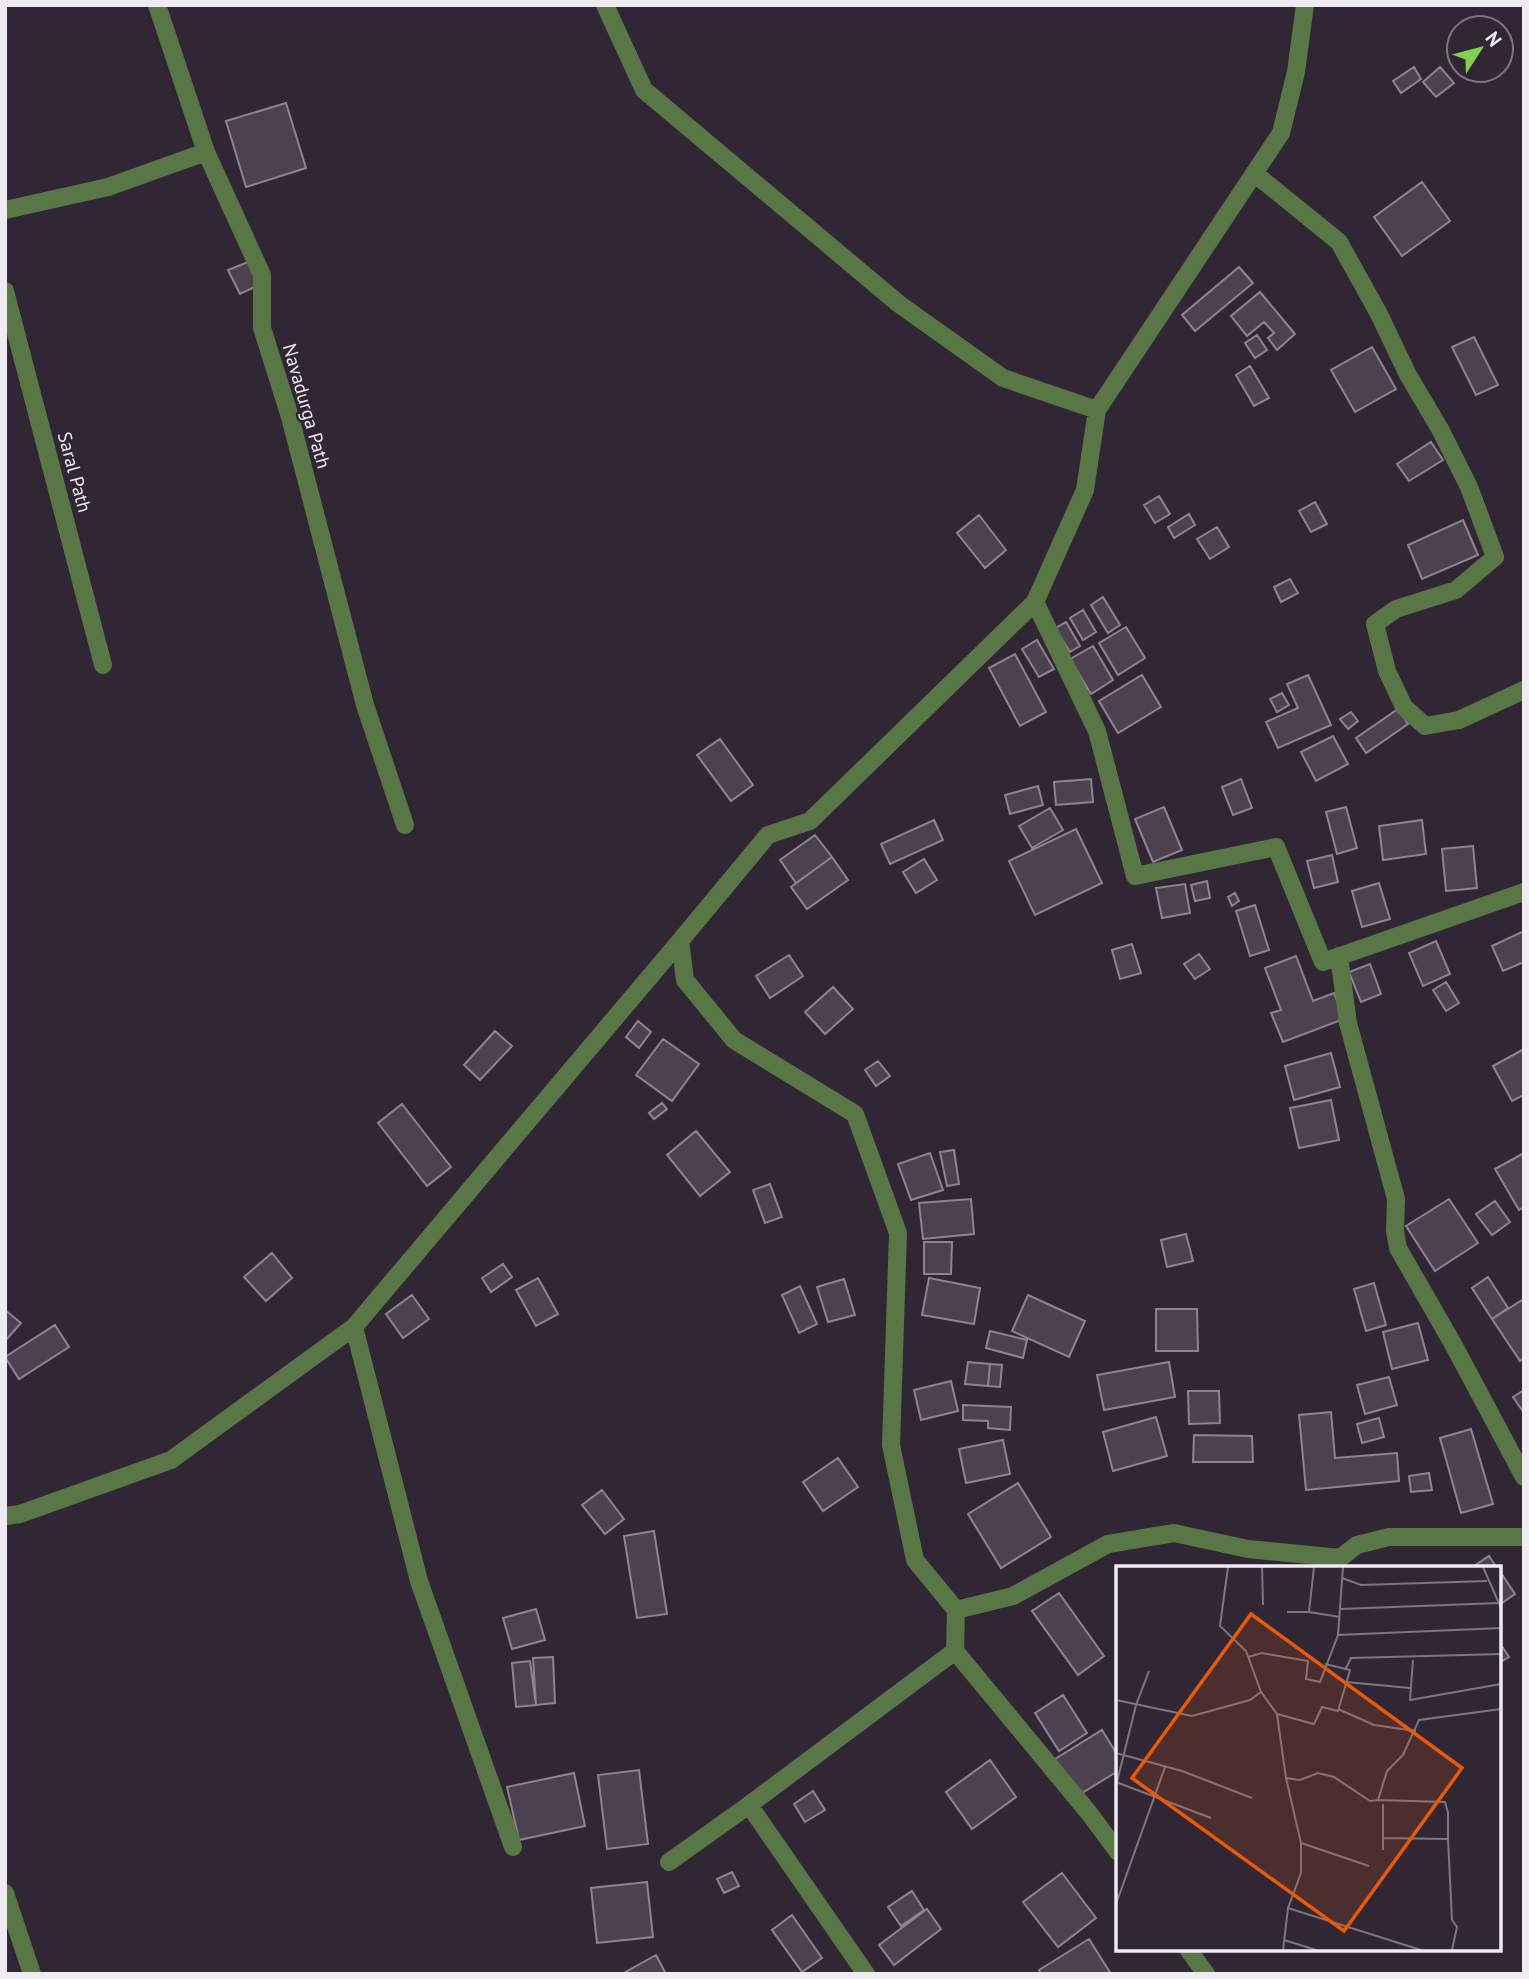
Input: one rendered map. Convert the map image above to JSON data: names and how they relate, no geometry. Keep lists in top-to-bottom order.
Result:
{
  "streets": {
    "street": ["Navadurga Path", "Saral Path"]
  },
  "north": "top right"
}
